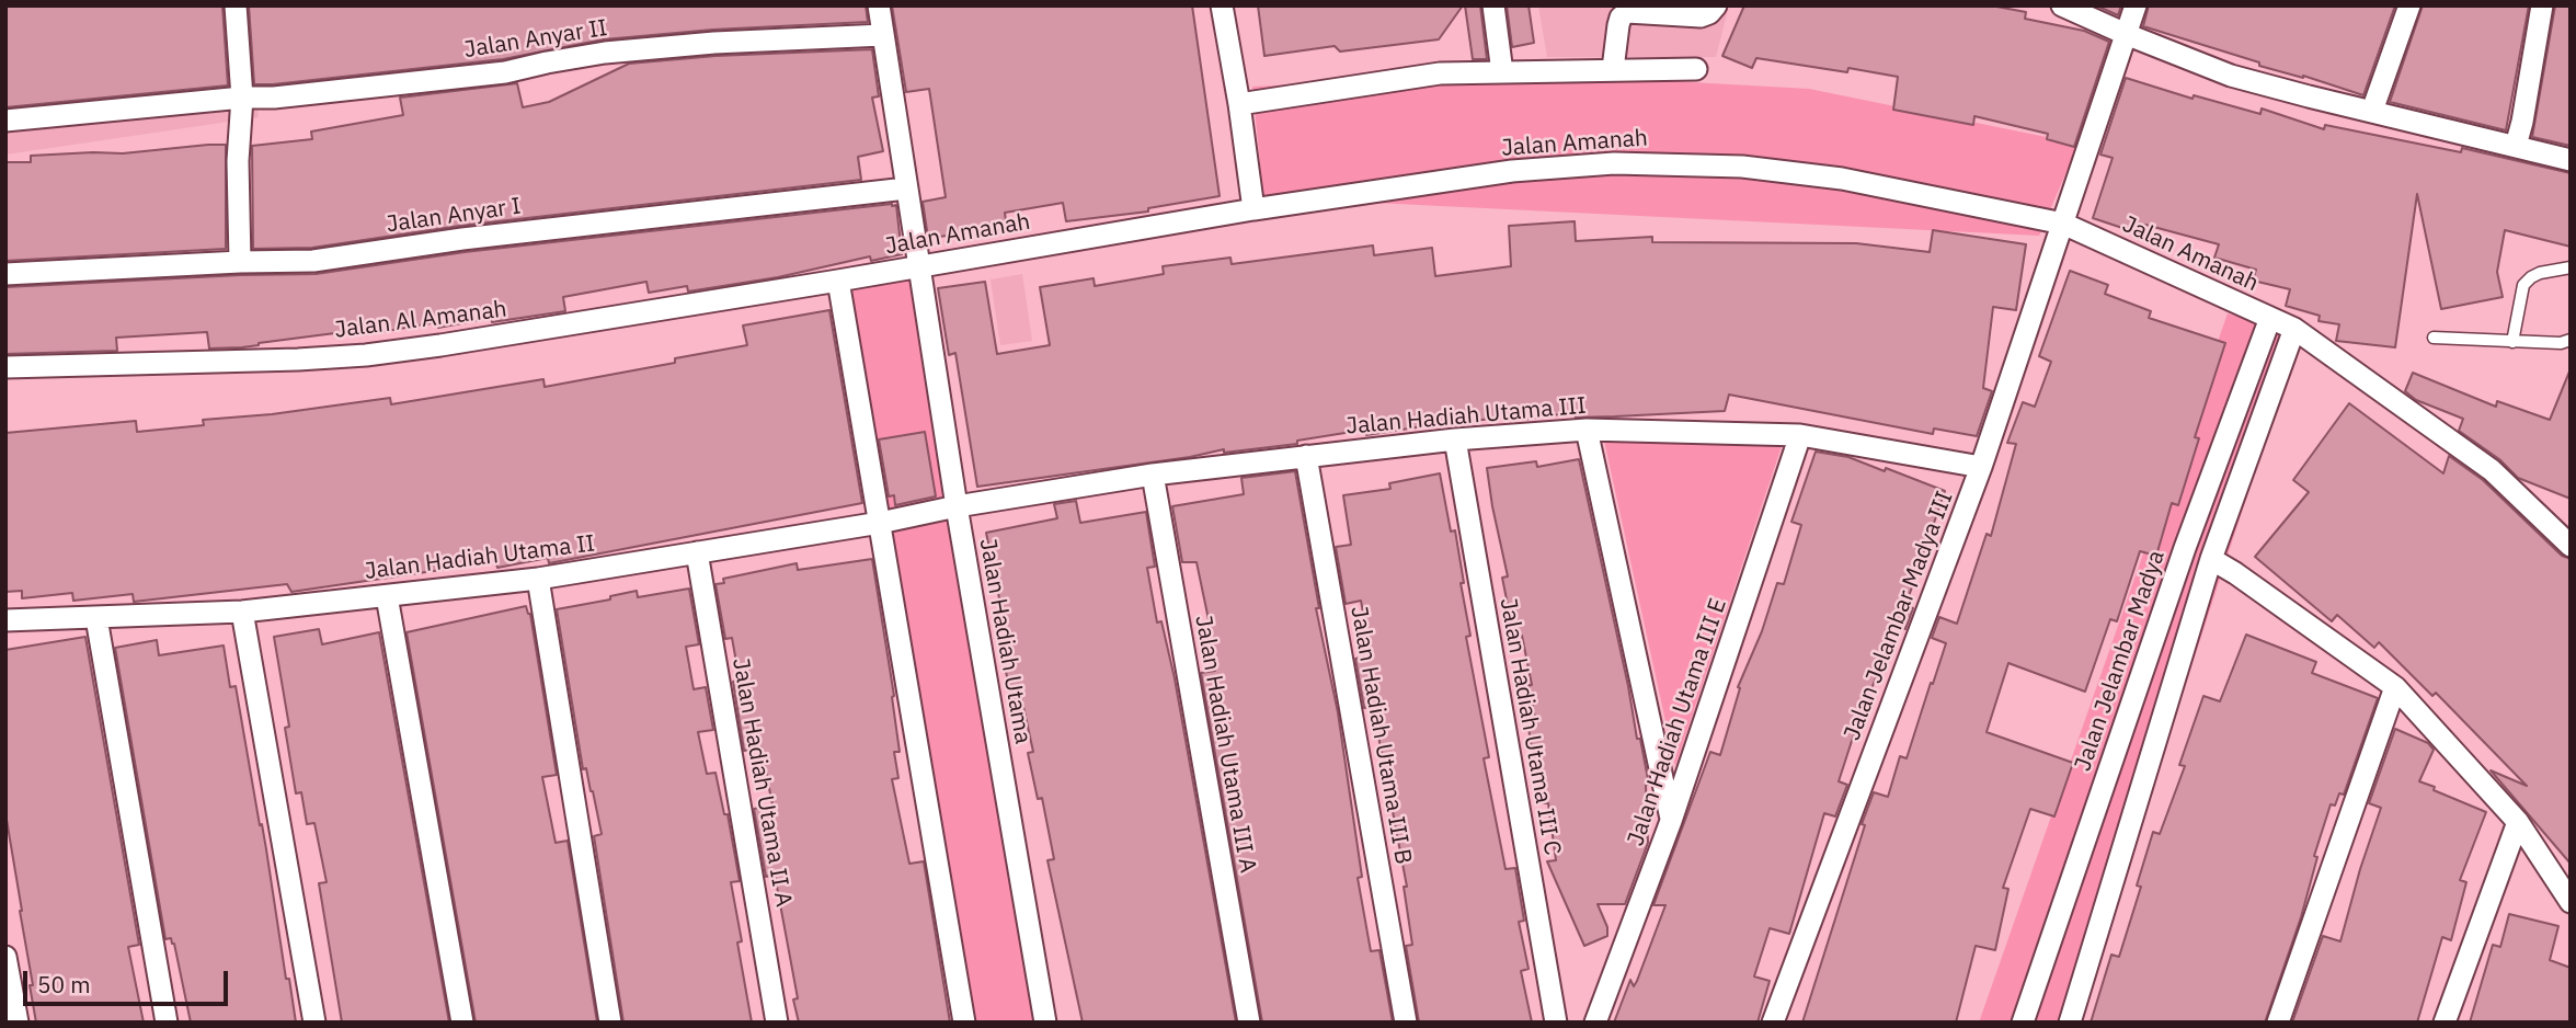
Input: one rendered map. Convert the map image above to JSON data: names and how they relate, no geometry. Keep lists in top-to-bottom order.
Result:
{
  "streets": {
    "street": [
      "Jalan Anyar II",
      "Jalan Amanah",
      "Jalan Anyar I",
      "Jalan Al Amanah",
      "Jalan Hadiah Utama III",
      "Jalan Hadiah Utama II",
      "Jalan Jelambar Madya III",
      "Jalan Hadiah Utama",
      "Jalan Jelambar Madya",
      "Jalan Hadiah Utama III E",
      "Jalan Hadiah Utama III C",
      "Jalan Hadiah Utama III B",
      "Jalan Hadiah Utama III A",
      "Jalan Hadiah Utama II A"
    ]
  },
  "crossings": [
    ["Jalan Anyar II", "Jalan Hadiah Utama"],
    ["Jalan Amanah", "Jalan Al Amanah"],
    ["Jalan Amanah", "Jalan Jelambar Madya III"],
    ["Jalan Amanah", "Jalan Hadiah Utama"],
    ["Jalan Amanah", "Jalan Jelambar Madya"],
    ["Jalan Anyar I", "Jalan Hadiah Utama"],
    ["Jalan Hadiah Utama III", "Jalan Hadiah Utama II"],
    ["Jalan Hadiah Utama III", "Jalan Jelambar Madya III"],
    ["Jalan Hadiah Utama III", "Jalan Hadiah Utama"],
    ["Jalan Hadiah Utama III", "Jalan Hadiah Utama III E"],
    ["Jalan Hadiah Utama III", "Jalan Hadiah Utama III C"],
    ["Jalan Hadiah Utama III", "Jalan Hadiah Utama III B"],
    ["Jalan Hadiah Utama III", "Jalan Hadiah Utama III A"],
    ["Jalan Hadiah Utama II", "Jalan Hadiah Utama"],
    ["Jalan Hadiah Utama II", "Jalan Hadiah Utama II A"]
  ],
  "scale_bar": "50 m"
}
